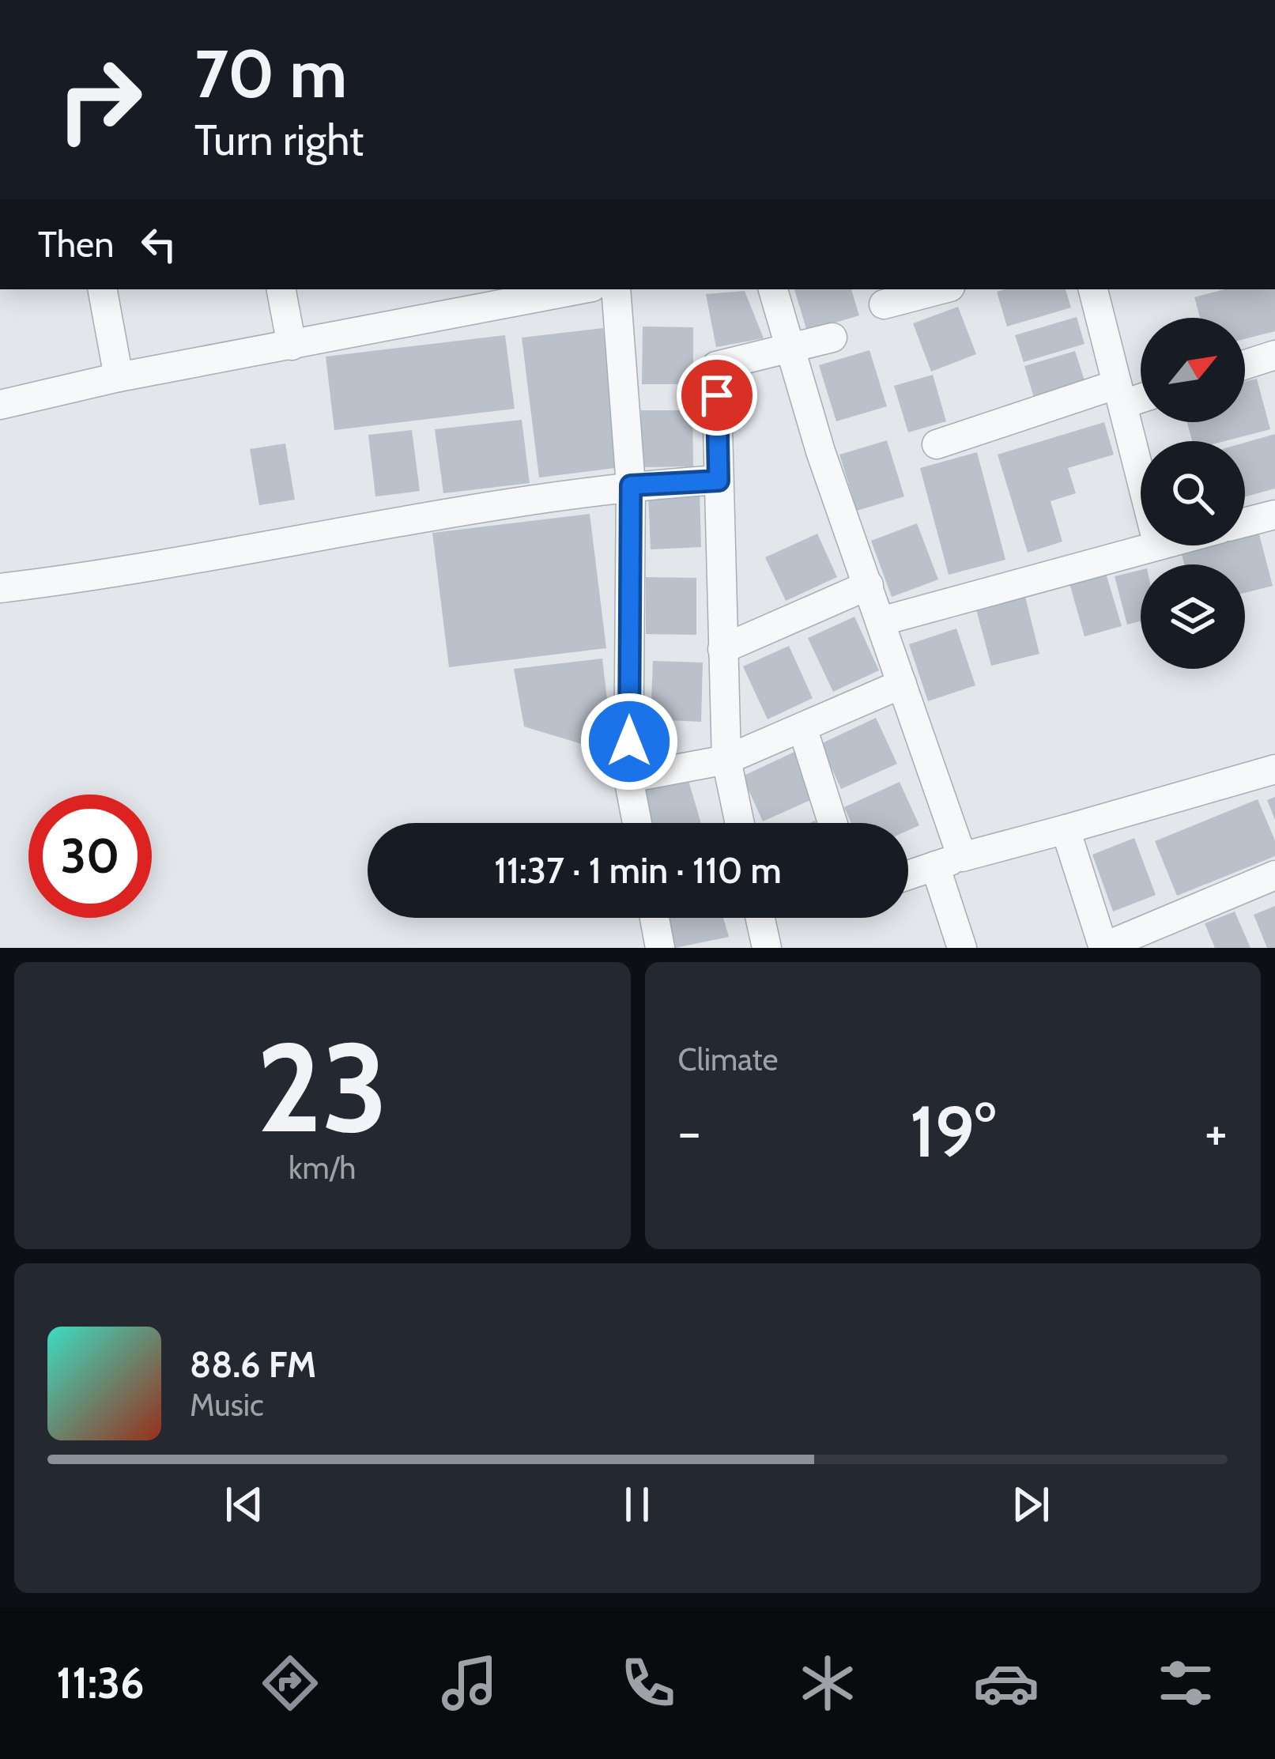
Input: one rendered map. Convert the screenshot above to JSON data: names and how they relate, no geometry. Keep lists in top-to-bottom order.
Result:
{
  "north": "top right",
  "page": {
    "turn": ["70 m", "Turn right"],
    "then": "Then",
    "limit": "30",
    "trip": "11:37 · 1 min · 110 m",
    "tile": [
      ["23", "km/h"],
      "Climate"
    ],
    "heat": ["−", "19°", "+"],
    "song": ["88.6 FM", "Music"],
    "tabs": "11:36"
  }
}
